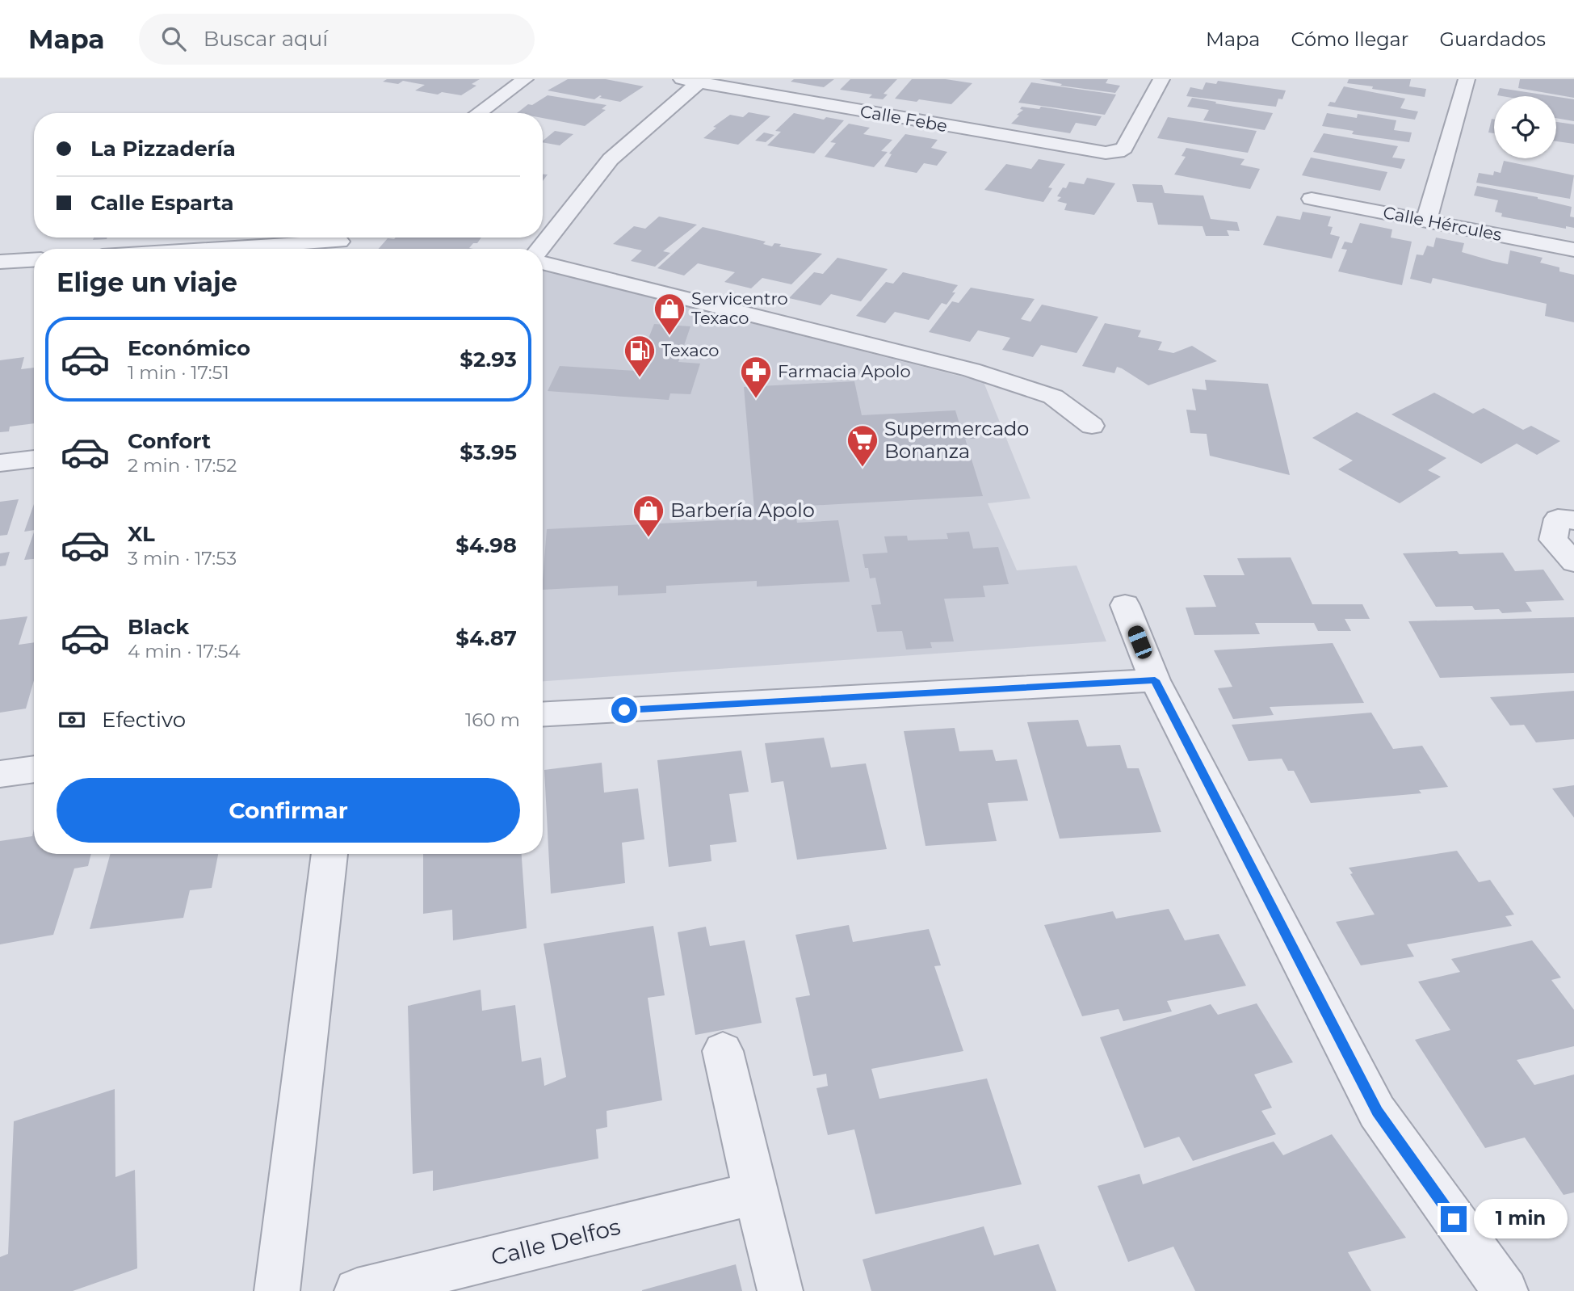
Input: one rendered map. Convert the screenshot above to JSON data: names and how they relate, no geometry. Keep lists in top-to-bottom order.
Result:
{
  "streets": {
    "street": ["Calle Febe", "Calle Hércules", "Calle Delfos"]
  },
  "places": {
    "shop": ["Servicentro Texaco", "Barbería Apolo"],
    "fuel station": ["Texaco"],
    "pharmacy": ["Farmacia Apolo"],
    "supermarket": ["Supermercado Bonanza"]
  },
  "page": {
    "header": "Mapa",
    "search": "Buscar aquí",
    "nav": ["Mapa", "Cómo llegar", "Guardados"],
    "banner": ["La Pizzadería", "Calle Esparta"],
    "heading": "Elige un viaje",
    "list": [
      {
        "name": "Económico",
        "note": "1 min · 17:51",
        "value": "$2.93"
      },
      {
        "name": "Confort",
        "note": "2 min · 17:52",
        "value": "$3.95"
      },
      {
        "name": "XL",
        "note": "3 min · 17:53",
        "value": "$4.98"
      },
      {
        "name": "Black",
        "note": "4 min · 17:54",
        "value": "$4.87"
      }
    ],
    "pay": ["Efectivo", "160 m"],
    "buttons": "Confirmar",
    "bubble": "1 min"
  }
}
